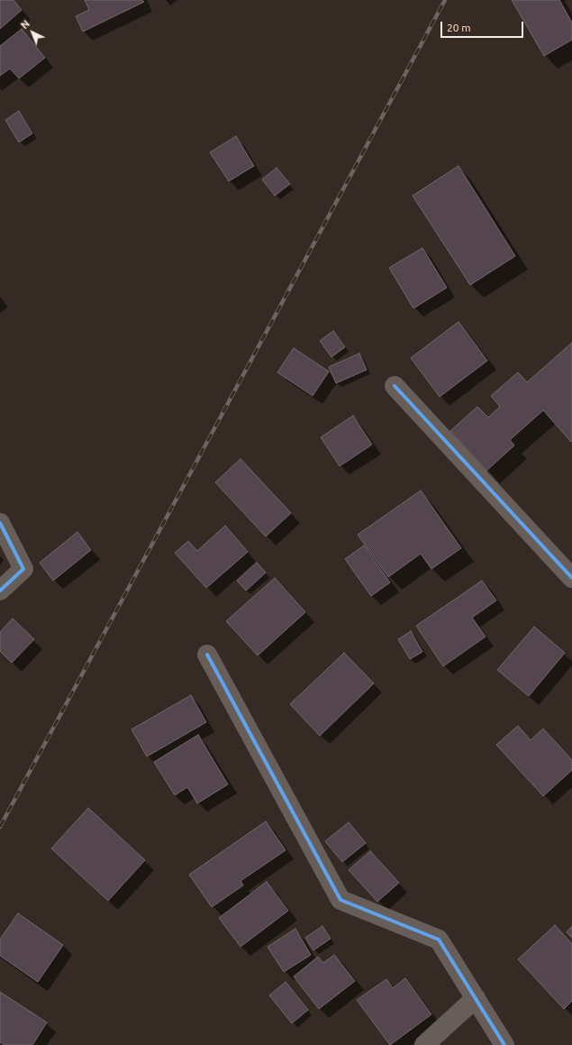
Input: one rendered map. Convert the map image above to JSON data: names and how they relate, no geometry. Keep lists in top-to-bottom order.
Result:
{
  "scale_bar": "20 m",
  "north": "top left"
}
